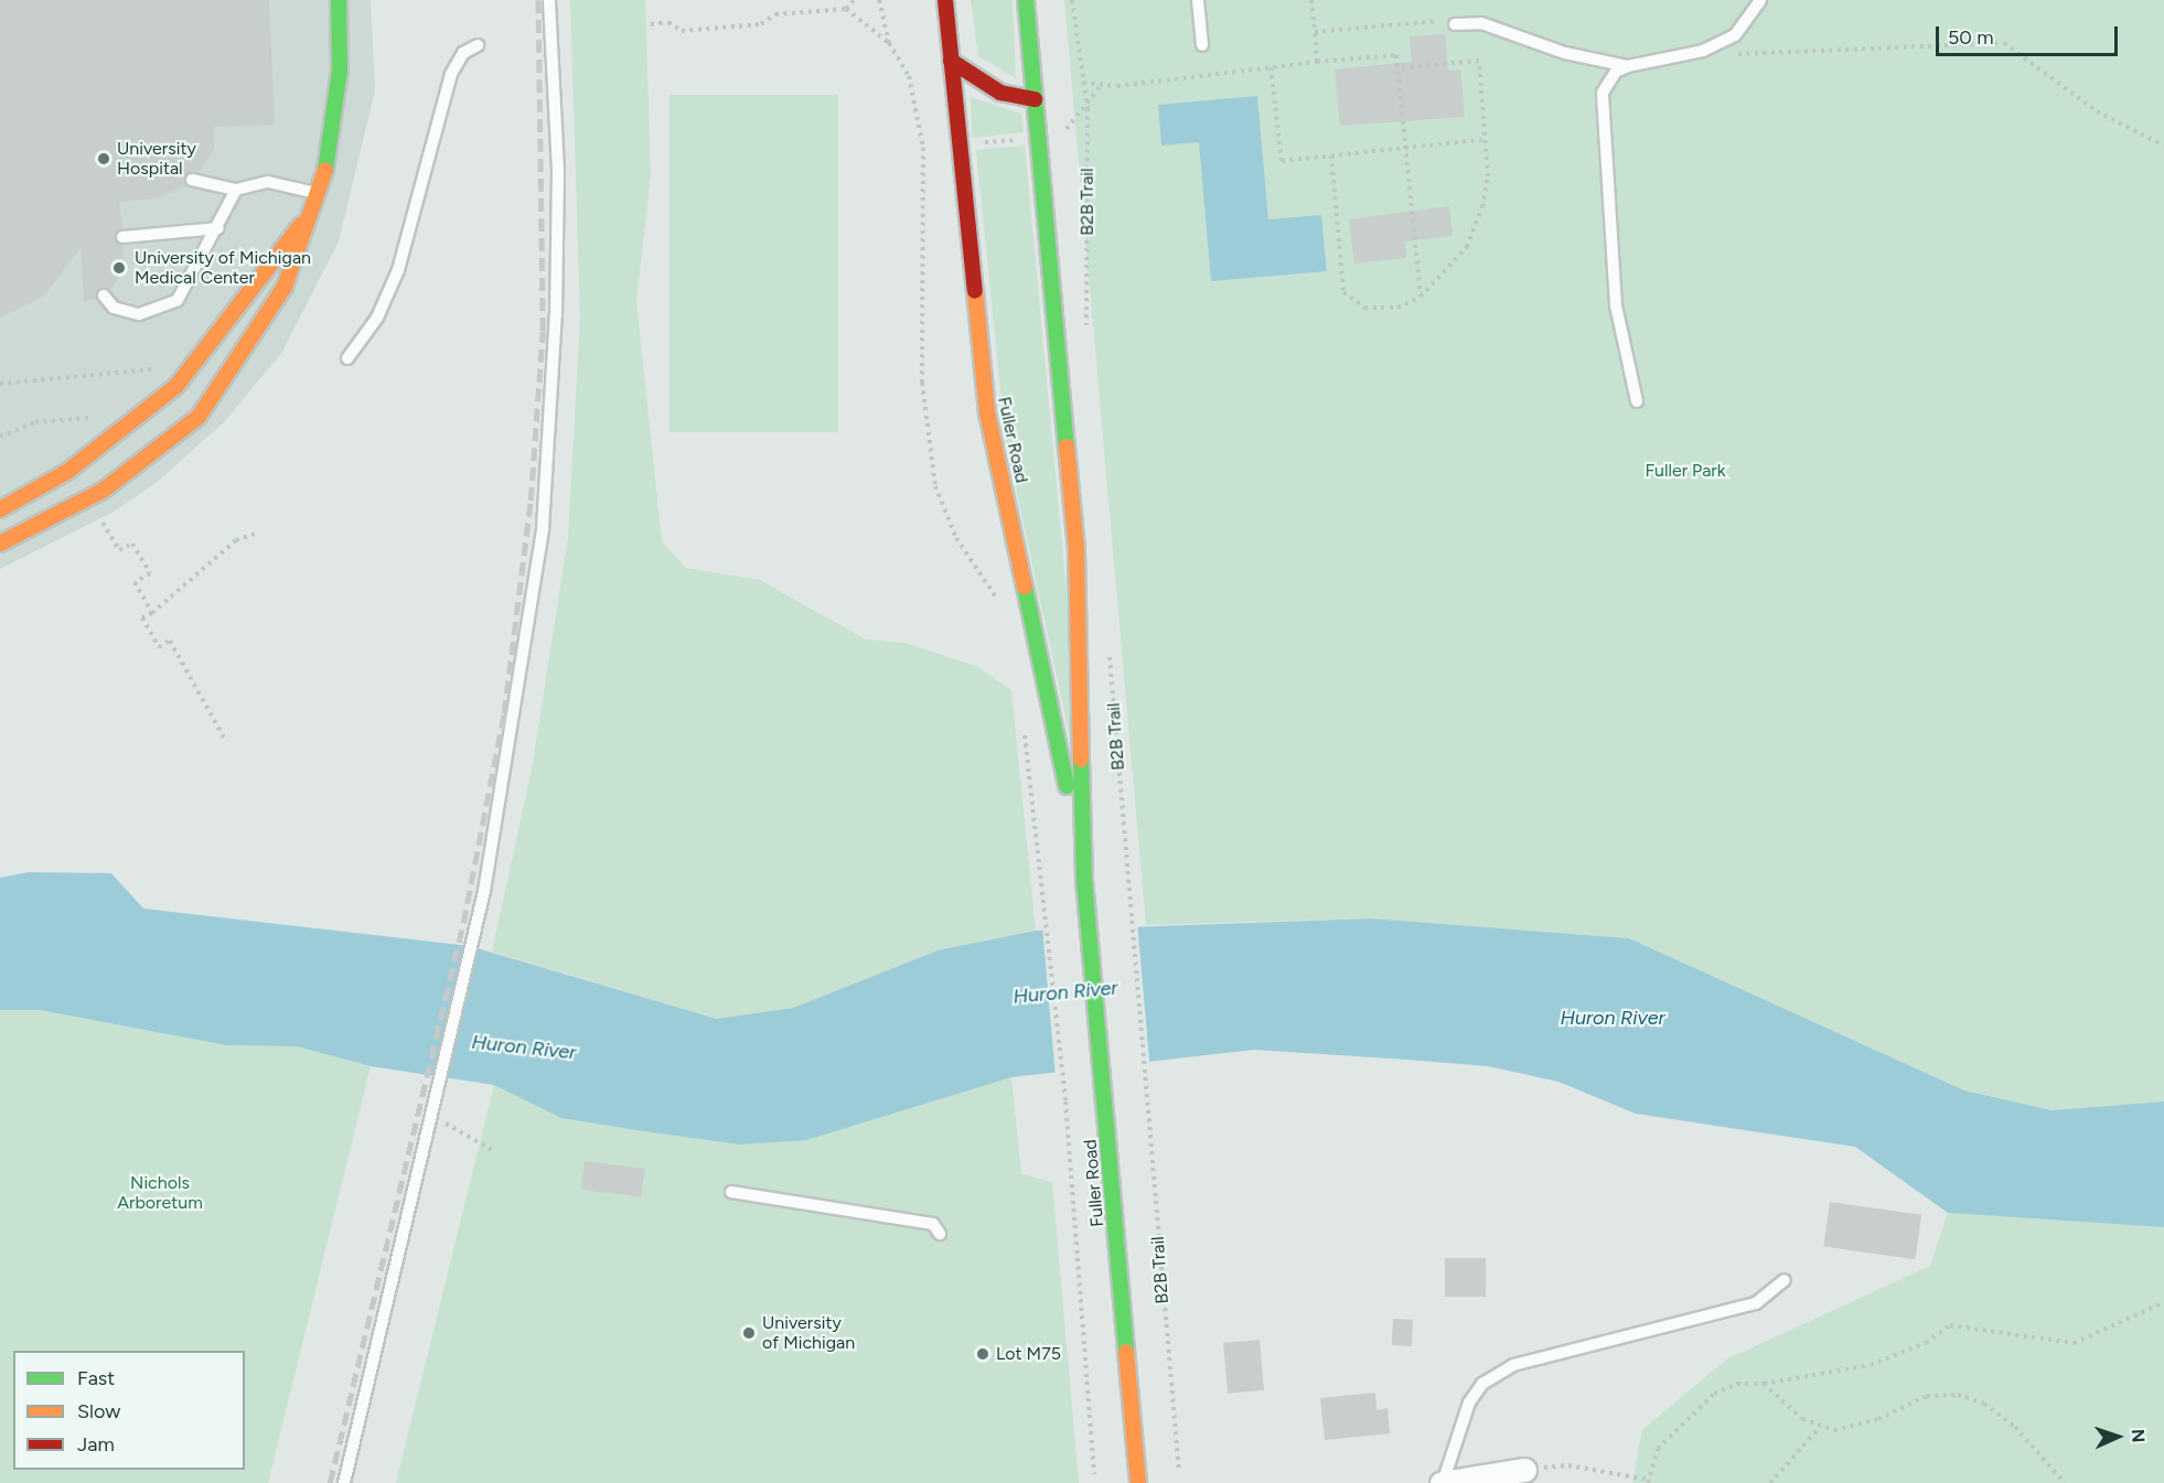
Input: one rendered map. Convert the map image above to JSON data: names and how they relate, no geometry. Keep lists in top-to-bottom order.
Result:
{
  "streets": {
    "main road": ["Fuller Road"],
    "path": ["B2B Trail"]
  },
  "water": ["Huron River"],
  "parks": ["Fuller Park", "Nichols Arboretum"],
  "places": [
    "University Hospital",
    "University of Michigan Medical Center",
    "University of Michigan",
    "Lot M75"
  ],
  "legend": ["Fast", "Slow", "Jam"],
  "scale_bar": "50 m",
  "north": "right"
}
